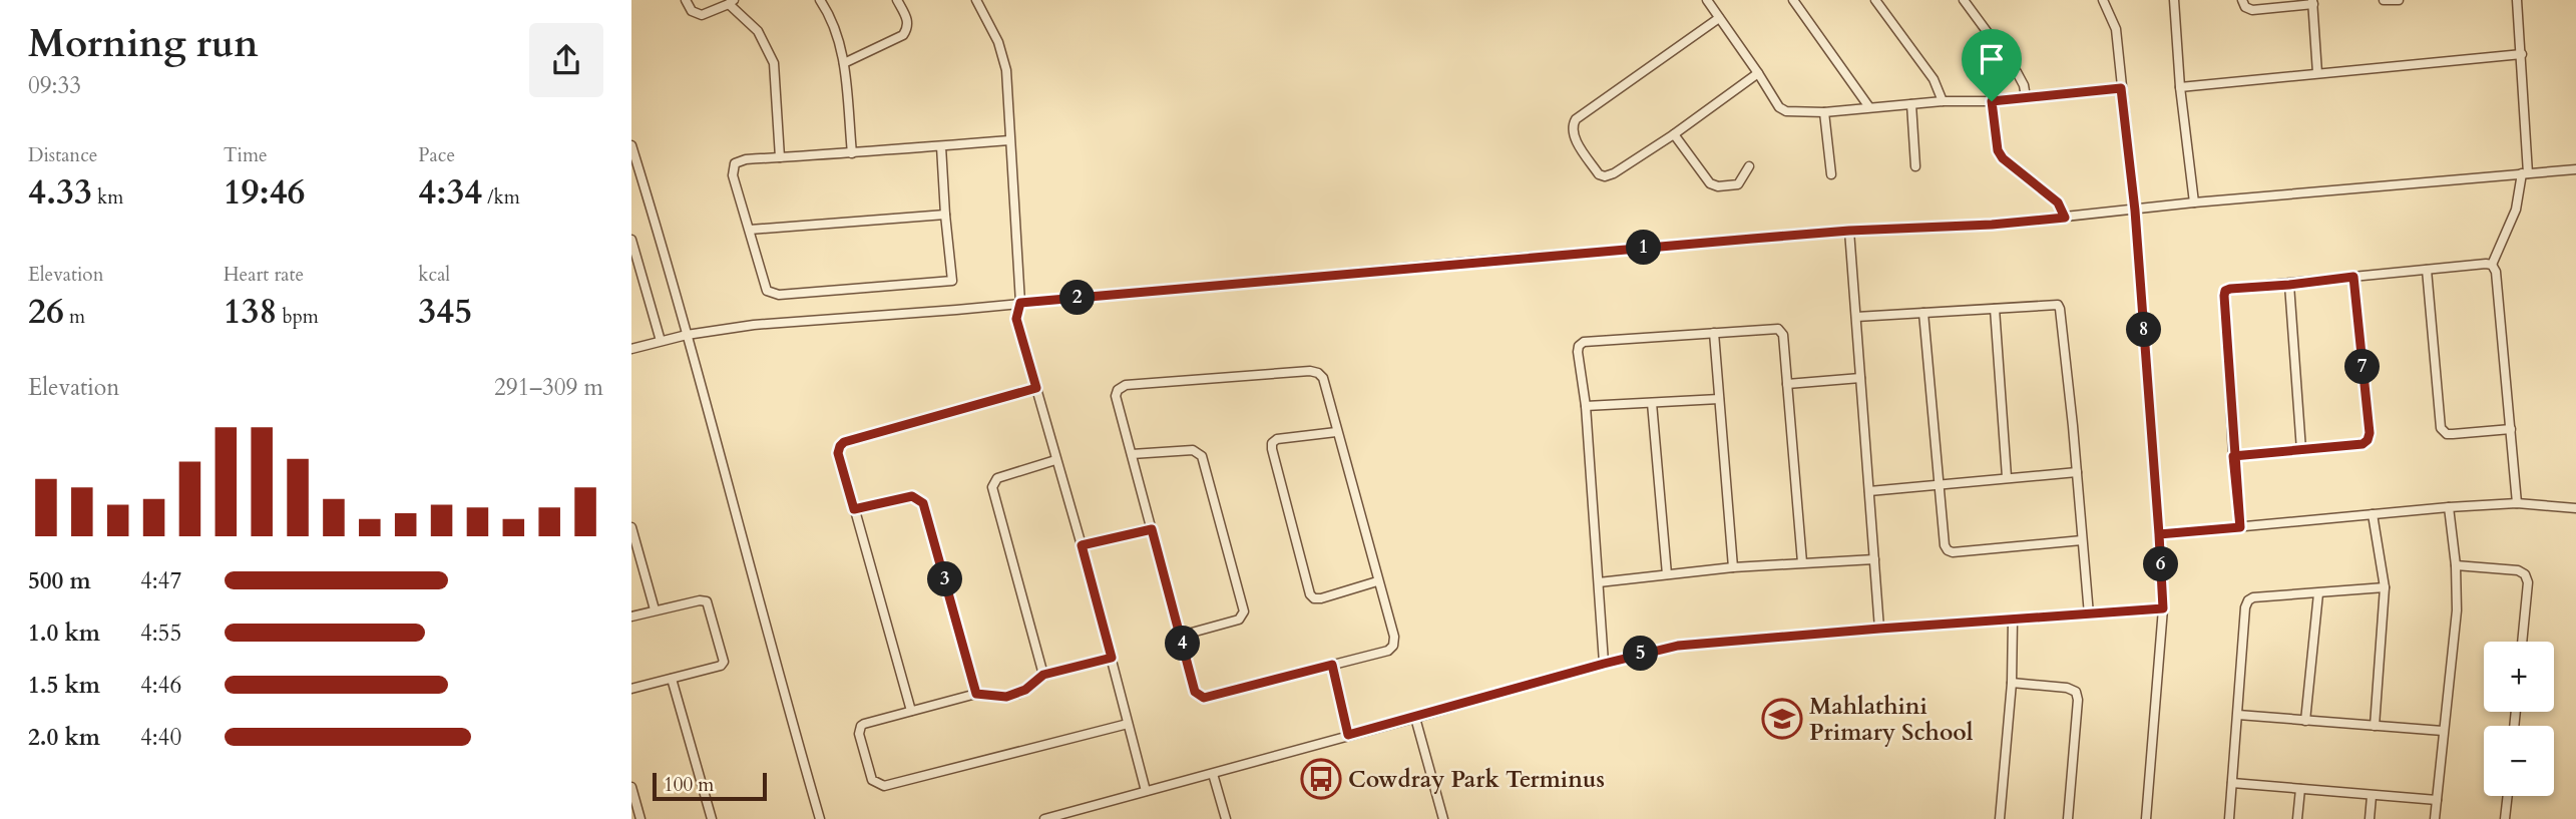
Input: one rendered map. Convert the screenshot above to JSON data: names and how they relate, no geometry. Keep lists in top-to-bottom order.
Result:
{
  "places": {
    "school or university": ["Mahlathini Primary School"],
    "bus stop": ["Cowdray Park Terminus"]
  },
  "scale_bar": "100 m",
  "page": {
    "heading": ["Morning run", "09:33"],
    "stats": [
      ["Distance", "4.33 km"],
      ["Time", "19:46"],
      ["Pace", "4:34 /km"],
      ["Elevation", "26 m"],
      ["Heart rate", "138 bpm"],
      ["kcal", "345"]
    ],
    "pins": [
      "1",
      "2",
      "8",
      "7",
      "6",
      "3",
      "4",
      "5"
    ],
    "chart": ["Elevation", "291–309 m"],
    "list": [
      {
        "name": "500 m",
        "note": "4:47"
      },
      {
        "name": "1.0 km",
        "note": "4:55"
      },
      {
        "name": "1.5 km",
        "note": "4:46"
      },
      {
        "name": "2.0 km",
        "note": "4:40"
      }
    ],
    "map_buttons": ["+", "−"],
    "scale": "100 m"
  }
}
